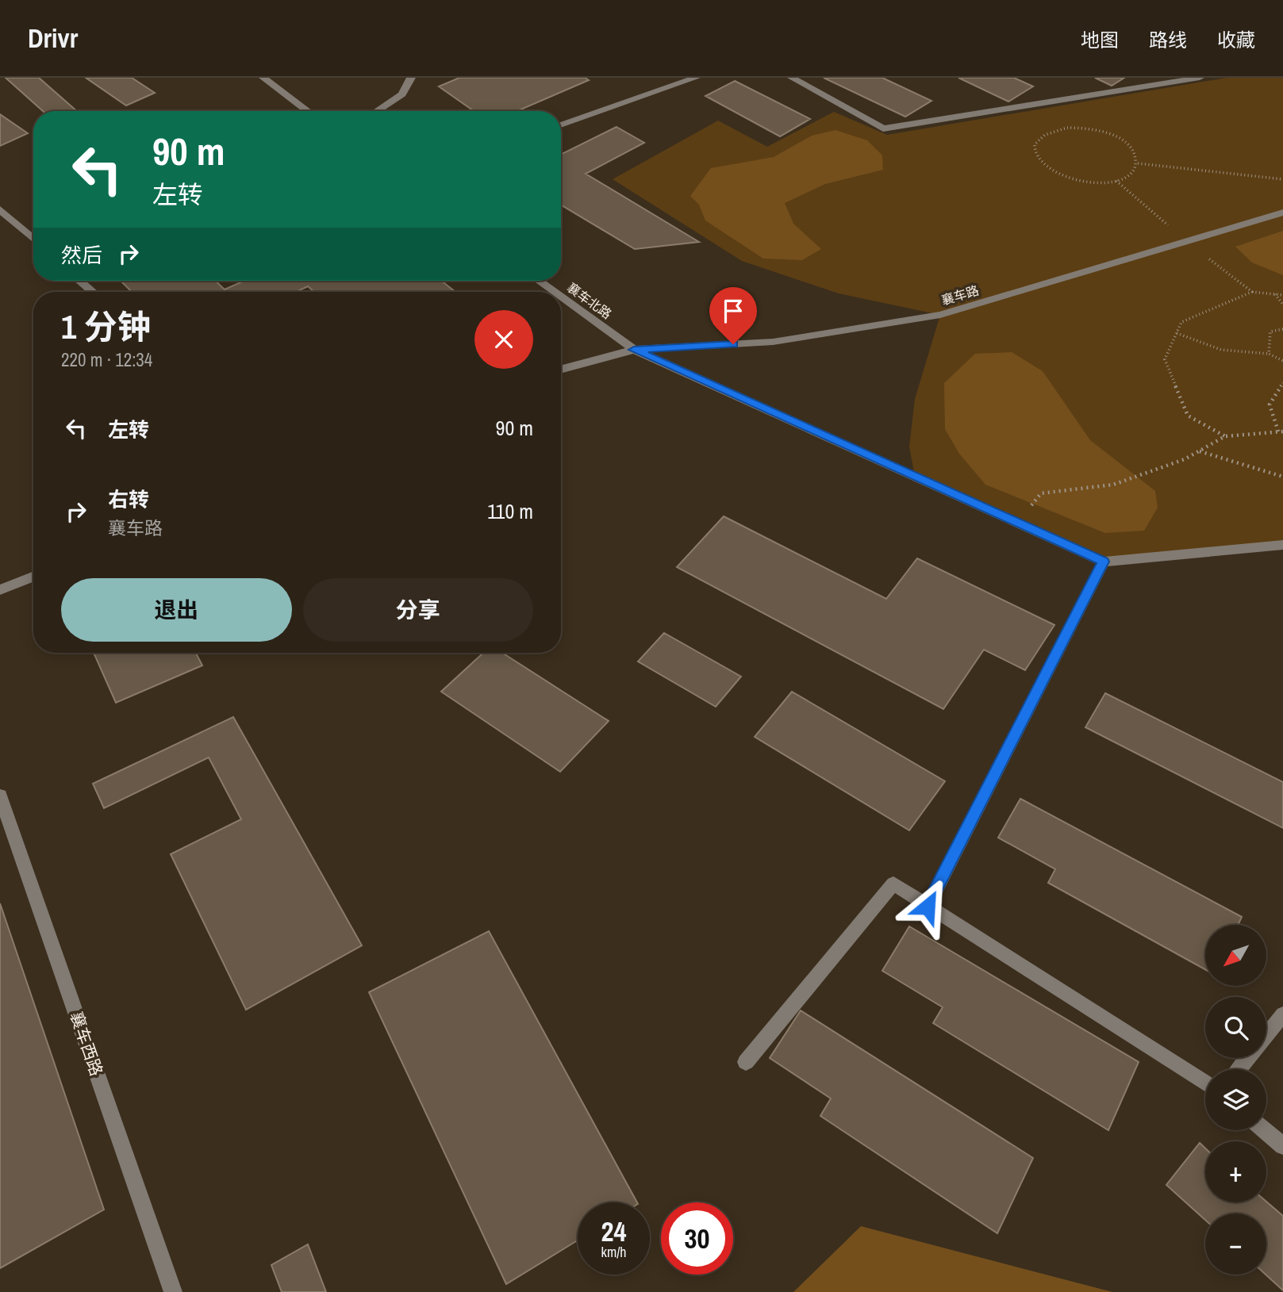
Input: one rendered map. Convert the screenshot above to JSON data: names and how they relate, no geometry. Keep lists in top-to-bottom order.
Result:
{
  "streets": {
    "street": ["襄车路", "襄车北路", "襄车西路"]
  },
  "crossings": [
    ["襄车路", "襄车北路"]
  ],
  "north": "bottom left",
  "page": {
    "header": "Drivr",
    "nav": ["地图", "路线", "收藏"],
    "turn": ["90 m", "左转"],
    "then": "然后",
    "heading": ["1 分钟", "220 m · 12:34"],
    "list": [
      {
        "name": "左转",
        "value": "90 m"
      },
      {
        "name": "右转",
        "note": "襄车路",
        "value": "110 m"
      }
    ],
    "buttons": ["退出", "分享"],
    "map_buttons": ["+", "−"],
    "speed": "24 km/h",
    "limit": "30"
  }
}
